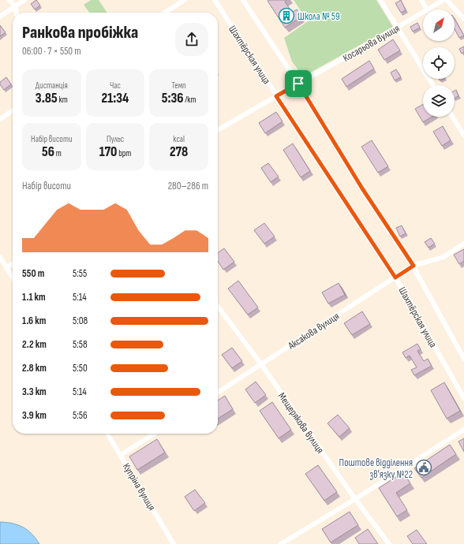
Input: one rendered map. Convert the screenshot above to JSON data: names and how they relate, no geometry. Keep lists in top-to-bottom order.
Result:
{
  "streets": {
    "street": [
      "Косарьова вулиця",
      "Шахтёрская улица",
      "Аксакова вулиця",
      "Мещерякова вулиця",
      "Купріна вулиця"
    ]
  },
  "crossings": [
    ["Косарьова вулиця", "Шахтёрская улица"],
    ["Шахтёрская улица", "Аксакова вулиця"],
    ["Аксакова вулиця", "Мещерякова вулиця"]
  ],
  "places": {
    "building": ["Школа № 59"],
    "public building": ["Поштове відділення зв'язку №22"]
  },
  "north": "top right",
  "page": {
    "heading": ["Ранкова пробіжка", "06:00 · 7 × 550 m"],
    "stats": [
      ["Дистанція", "3.85 km"],
      ["Час", "21:34"],
      ["Темп", "5:36 /km"],
      ["Набір висоти", "56 m"],
      ["Пульс", "170 bpm"],
      ["kcal", "278"]
    ],
    "chart": ["Набір висоти", "280–286 m"],
    "list": [
      {
        "name": "550 m",
        "note": "5:55"
      },
      {
        "name": "1.1 km",
        "note": "5:14"
      },
      {
        "name": "1.6 km",
        "note": "5:08"
      },
      {
        "name": "2.2 km",
        "note": "5:58"
      },
      {
        "name": "2.8 km",
        "note": "5:50"
      },
      {
        "name": "3.3 km",
        "note": "5:14"
      },
      {
        "name": "3.9 km",
        "note": "5:56"
      }
    ]
  }
}
